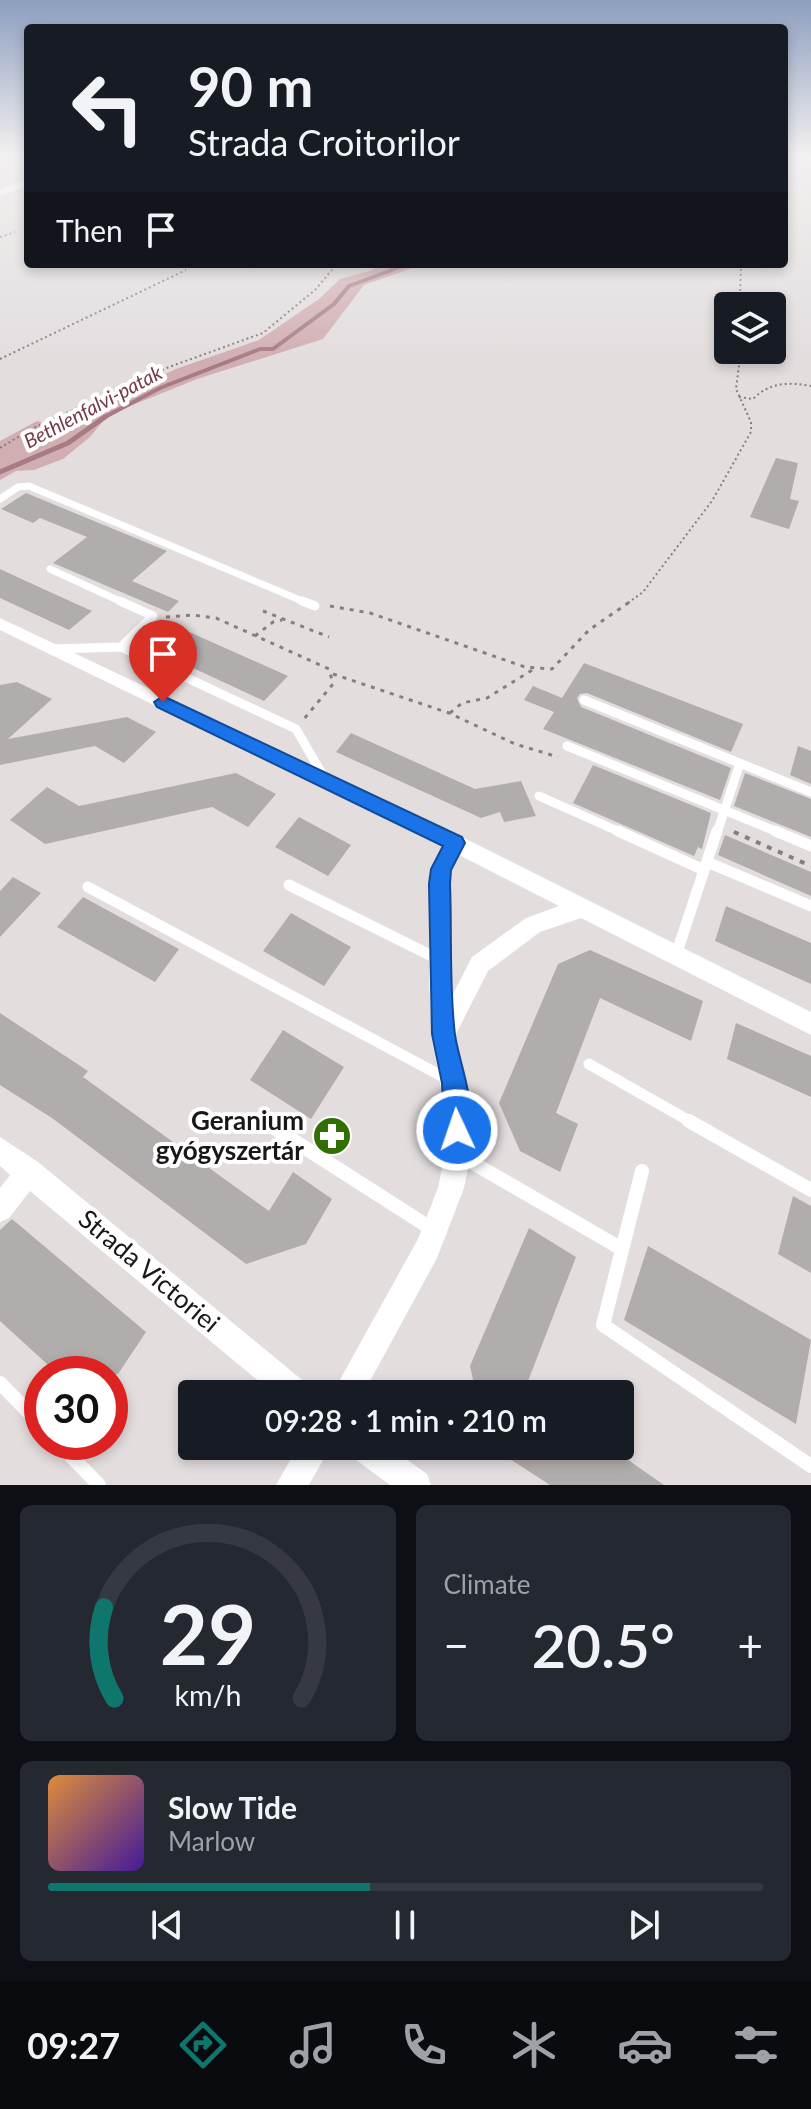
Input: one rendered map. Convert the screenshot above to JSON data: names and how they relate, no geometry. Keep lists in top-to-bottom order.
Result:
{
  "streets": {
    "street": ["Strada Victoriei"]
  },
  "water": ["Bethlenfalvi-patak"],
  "places": {
    "pharmacy": ["Geranium gyógyszertár"]
  },
  "page": {
    "turn": ["90 m", "Strada Croitorilor"],
    "then": "Then",
    "limit": "30",
    "trip": "09:28 · 1 min · 210 m",
    "tile": "Climate",
    "heat": ["−", "20.5°", "+"],
    "song": ["Slow Tide", "Marlow"],
    "tabs": "09:27",
    "gauge": ["29", "km/h"]
  }
}
